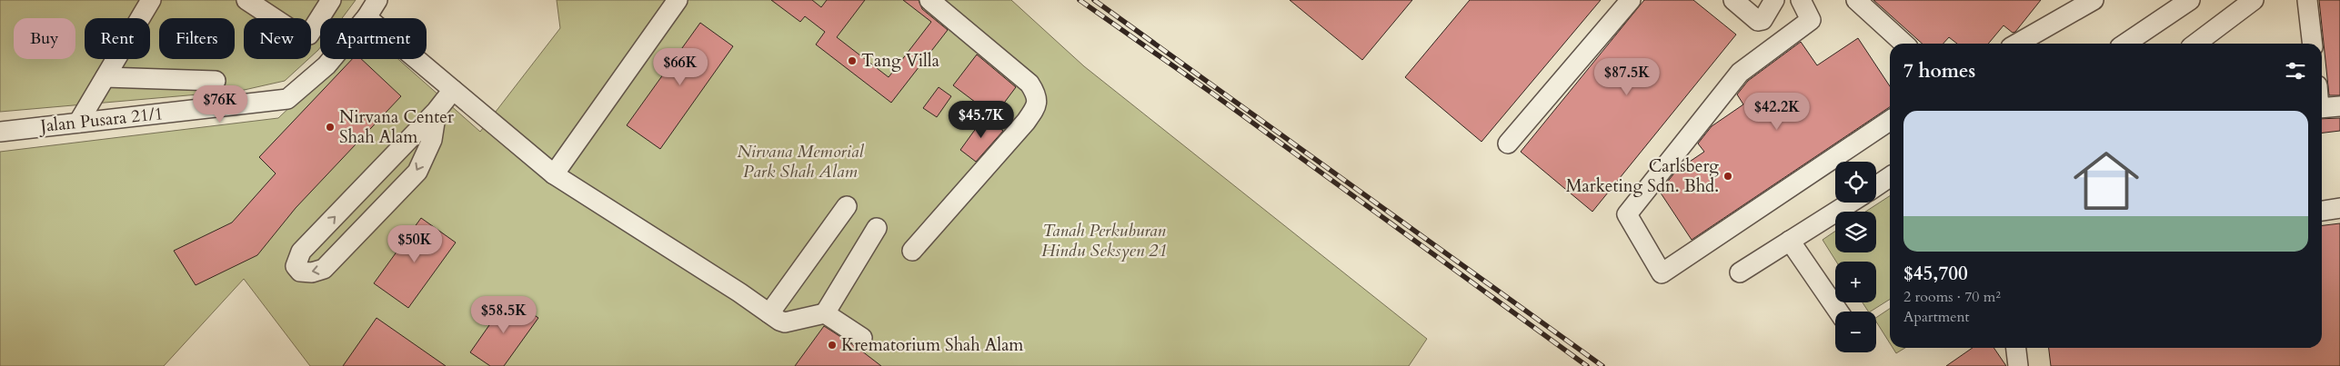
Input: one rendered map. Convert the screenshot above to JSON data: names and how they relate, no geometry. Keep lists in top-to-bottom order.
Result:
{
  "streets": {
    "street": ["Jalan Pusara 21/1"]
  },
  "parks": ["Nirvana Memorial Park Shah Alam", "Tanah Perkuburan Hindu Seksyen 21"],
  "places": [
    "Tang Villa",
    "Nirvana Center Shah Alam",
    "Carlsberg Marketing Sdn. Bhd.",
    "Krematorium Shah Alam"
  ],
  "page": {
    "chip": [
      "Buy",
      "Rent",
      "Filters",
      "New",
      "Apartment"
    ],
    "heading": "7 homes",
    "price": [
      "$66K",
      "$87.5K",
      "$76K",
      "$42.2K",
      "$45.7K",
      "$50K",
      "$58.5K"
    ],
    "list": [
      {
        "name": "$45,700",
        "note": "2 rooms · 70 m² · Apartment"
      }
    ],
    "map_buttons": ["+", "−"]
  }
}
